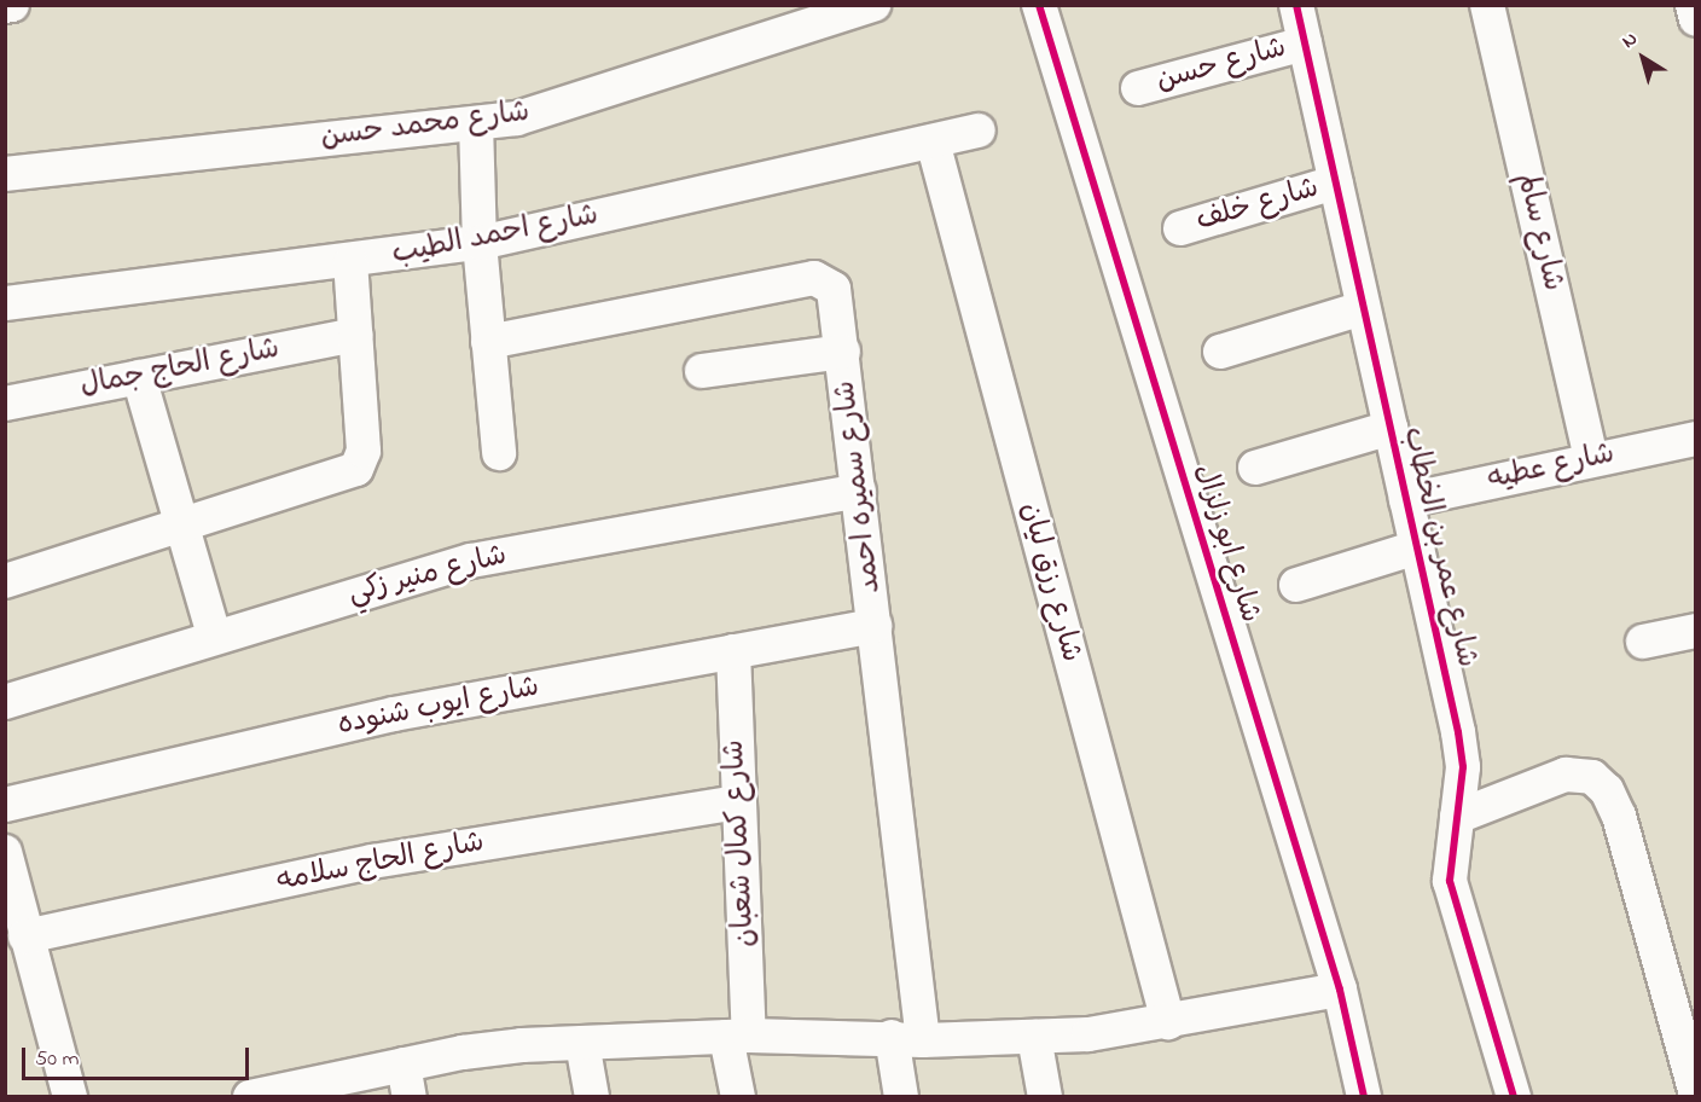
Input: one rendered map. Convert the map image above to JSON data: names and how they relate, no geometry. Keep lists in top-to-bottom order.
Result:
{
  "streets": {
    "street": [
      "شارع حسن",
      "شارع محمد حسن",
      "شارع خلف",
      "شارع سالم",
      "شارع احمد الطيب",
      "شارع الحاج جمال",
      "شارع عطيه",
      "شارع سميره احمد",
      "شارع ابو زلزال",
      "شارع عمر بن الخطاب",
      "شارع منير زكي",
      "شارع رزق ليان",
      "شارع ايوب شنوده",
      "شارع كمال شعبان",
      "شارع الحاج سلامه"
    ]
  },
  "crossings": [
    ["شارع حسن", "شارع عمر بن الخطاب"],
    ["شارع خلف", "شارع عمر بن الخطاب"],
    ["شارع سالم", "شارع عطيه"],
    ["شارع احمد الطيب", "شارع رزق ليان"],
    ["شارع عطيه", "شارع عمر بن الخطاب"],
    ["شارع سميره احمد", "شارع منير زكي"],
    ["شارع سميره احمد", "شارع ايوب شنوده"],
    ["شارع ايوب شنوده", "شارع كمال شعبان"],
    ["شارع كمال شعبان", "شارع الحاج سلامه"]
  ],
  "scale_bar": "50 m",
  "north": "top left"
}
